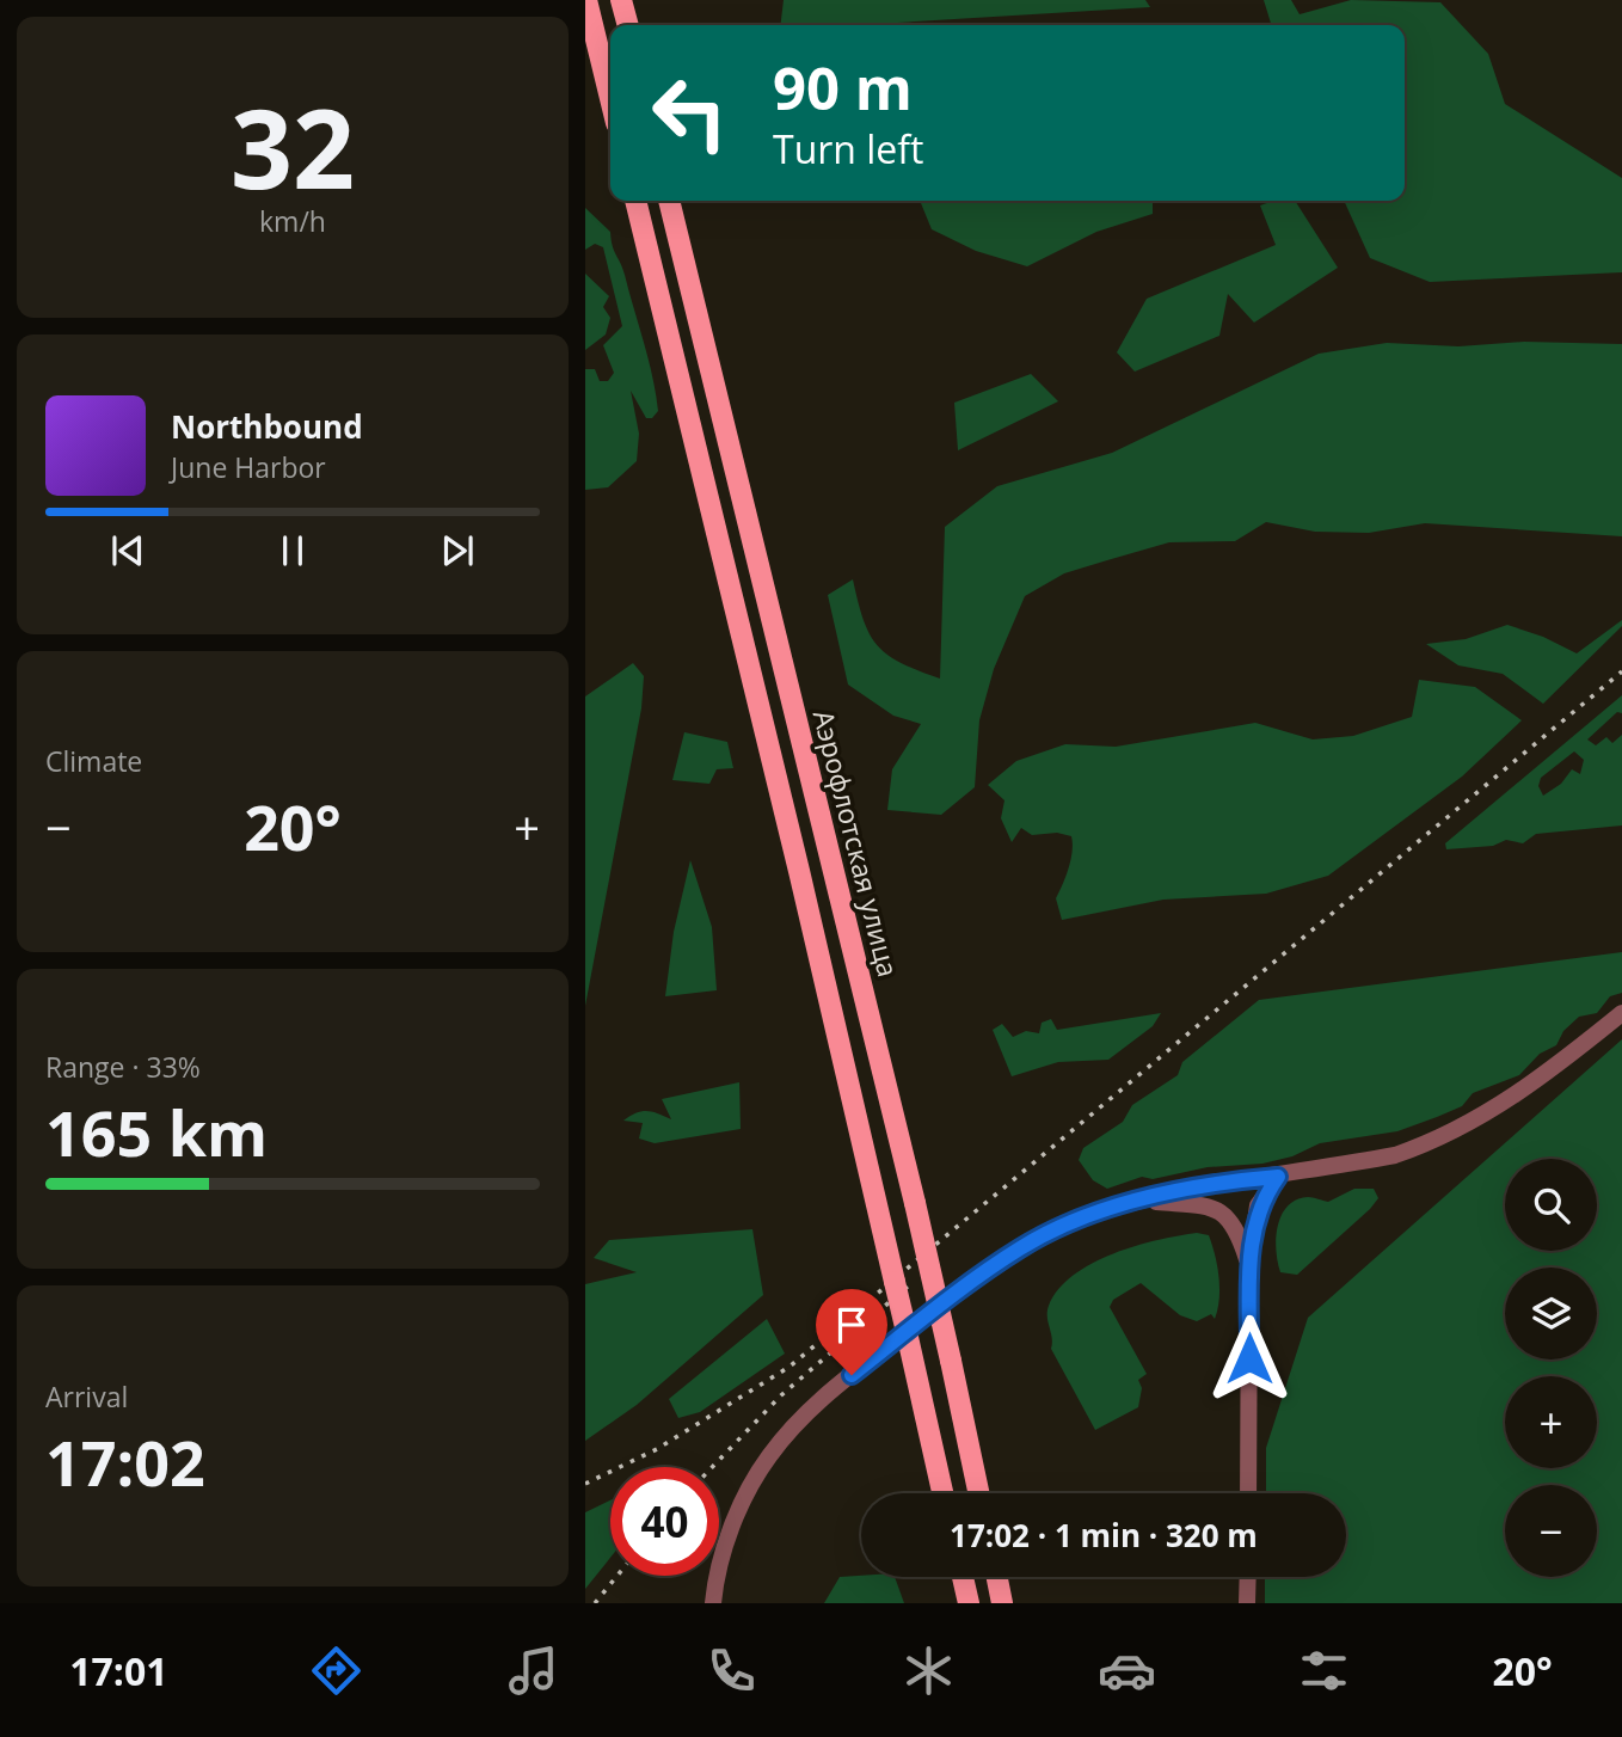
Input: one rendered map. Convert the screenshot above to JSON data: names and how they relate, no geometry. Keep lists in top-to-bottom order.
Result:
{
  "streets": {
    "main road": ["Аэрофлотская улица"]
  },
  "page": {
    "tile": [
      ["32", "km/h"],
      "Climate",
      ["Range · 33%", "165 km"],
      ["Arrival", "17:02"]
    ],
    "turn": ["90 m", "Turn left"],
    "song": ["Northbound", "June Harbor"],
    "heat": ["−", "20°", "+"],
    "map_buttons": ["+", "−"],
    "limit": "40",
    "trip": "17:02 · 1 min · 320 m",
    "tabs": ["17:01", "20°"]
  }
}
